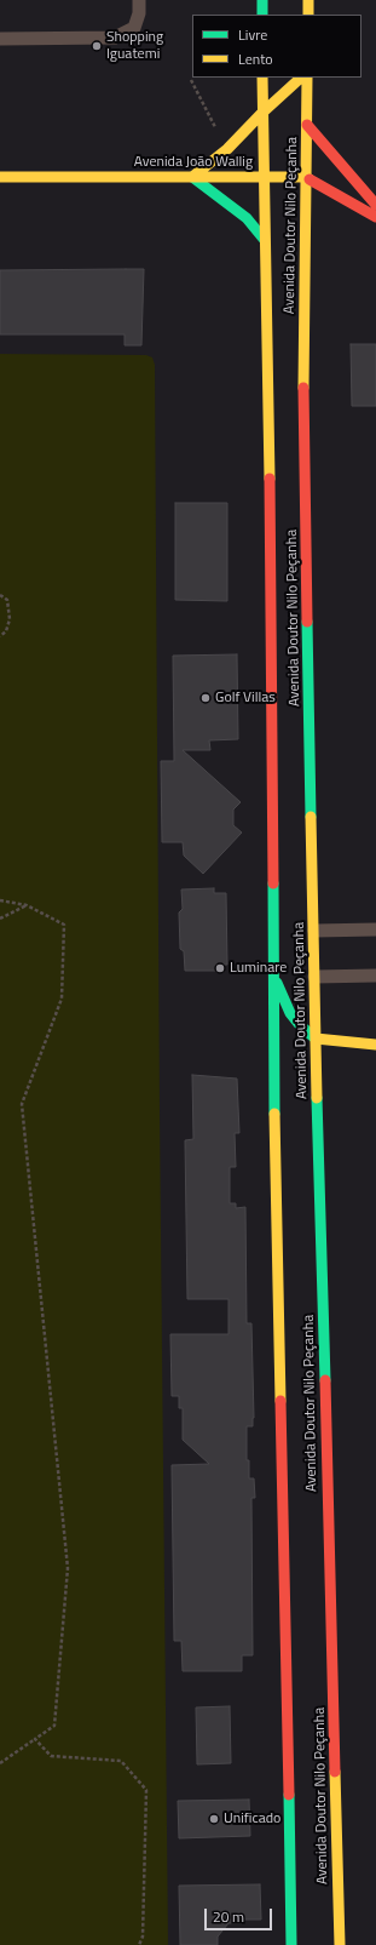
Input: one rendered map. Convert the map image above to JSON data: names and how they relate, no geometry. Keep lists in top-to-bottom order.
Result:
{
  "streets": {
    "main road": ["Avenida João Wallig", "Avenida Doutor Nilo Peçanha"]
  },
  "crossings": [
    ["Avenida João Wallig", "Avenida Doutor Nilo Peçanha"]
  ],
  "places": [
    "Shopping Iguatemi",
    "Golf Villas",
    "Luminare",
    "Unificado"
  ],
  "legend": ["Livre", "Lento"],
  "scale_bar": "20 m"
}
